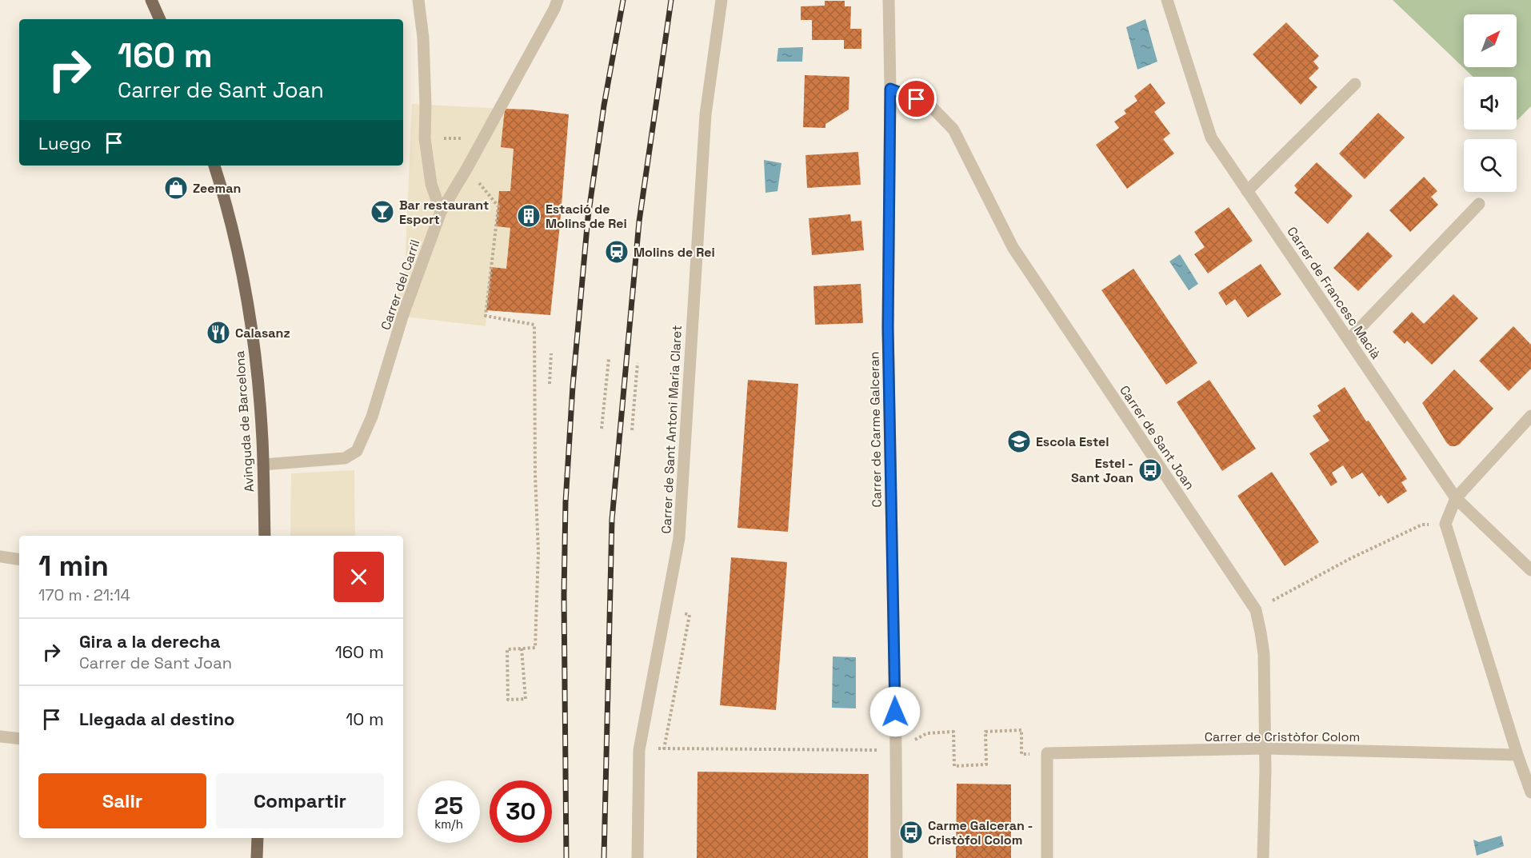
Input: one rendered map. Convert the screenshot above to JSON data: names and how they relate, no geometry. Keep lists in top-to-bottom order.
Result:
{
  "streets": {
    "main road": ["Avinguda de Barcelona"],
    "street": [
      "Carrer del Carril",
      "Carrer de Francesc Macià",
      "Carrer de Sant Antoni Maria Claret",
      "Carrer de Carme Galceran",
      "Carrer de Sant Joan",
      "Carrer de Cristòfor Colom"
    ]
  },
  "crossings": [
    ["Carrer del Carril", "Avinguda de Barcelona"],
    ["Carrer de Carme Galceran", "Carrer de Sant Joan"],
    ["Carrer de Sant Joan", "Carrer de Cristòfor Colom"]
  ],
  "places": {
    "shop": ["Zeeman"],
    "bar": ["Bar restaurant Esport"],
    "building": ["Estació de Molins de Rei"],
    "station": ["Molins de Rei"],
    "restaurant": ["Calasanz"],
    "school or university": ["Escola Estel"],
    "bus stop": ["Estel - Sant Joan", "Carme Galceran - Cristòfol Colom"]
  },
  "north": "top right",
  "page": {
    "turn": ["160 m", "Carrer de Sant Joan"],
    "then": "Luego",
    "heading": ["1 min", "170 m · 21:14"],
    "list": [
      {
        "name": "Gira a la derecha",
        "note": "Carrer de Sant Joan",
        "value": "160 m"
      },
      {
        "name": "Llegada al destino",
        "value": "10 m"
      }
    ],
    "buttons": ["Salir", "Compartir"],
    "speed": "25 km/h",
    "limit": "30"
  }
}
